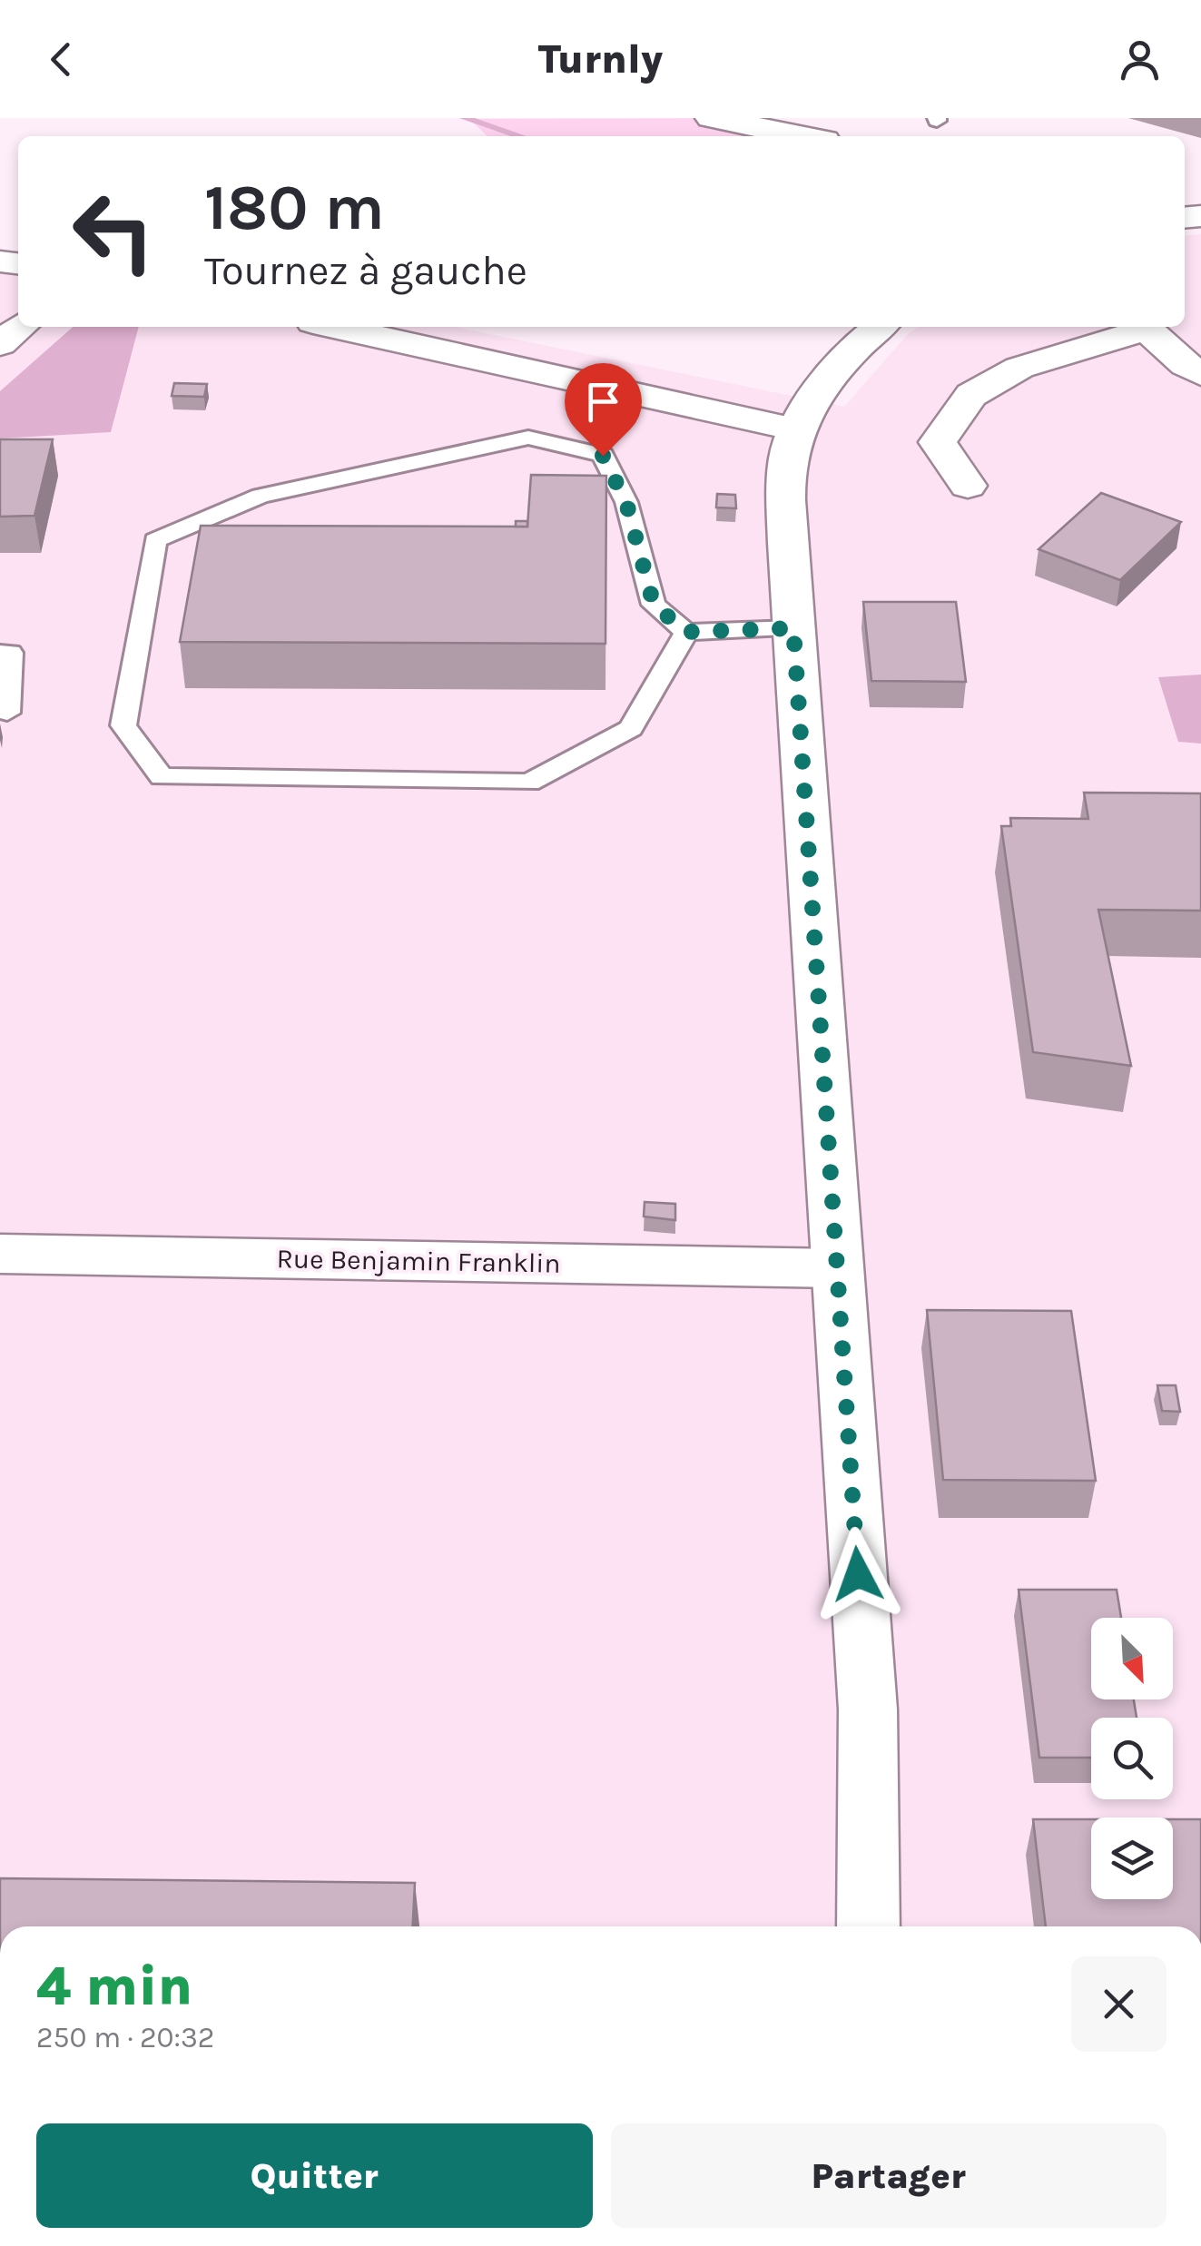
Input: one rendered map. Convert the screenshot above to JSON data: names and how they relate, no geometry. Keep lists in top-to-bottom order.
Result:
{
  "streets": {
    "street": ["Rue Benjamin Franklin"]
  },
  "north": "bottom right",
  "page": {
    "header": "Turnly",
    "turn": ["180 m", "Tournez à gauche"],
    "heading": ["4 min", "250 m · 20:32"],
    "buttons": ["Quitter", "Partager"]
  }
}
